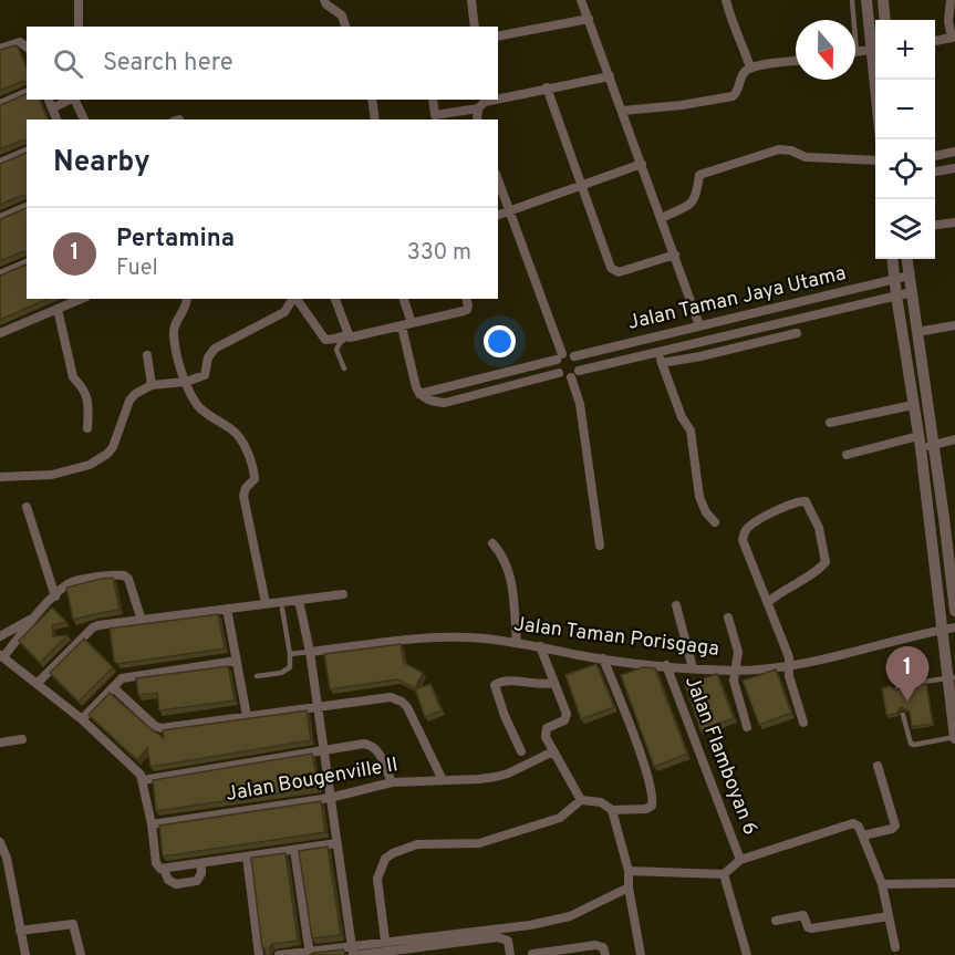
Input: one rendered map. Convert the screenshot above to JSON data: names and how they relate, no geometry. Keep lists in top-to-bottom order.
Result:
{
  "streets": {
    "street": [
      "Jalan Taman Jaya Utama",
      "Jalan Taman Porisgaga",
      "Jalan Flamboyan 6",
      "Jalan Bougenville II"
    ]
  },
  "crossings": [
    ["Jalan Taman Porisgaga", "Jalan Flamboyan 6"]
  ],
  "north": "bottom",
  "page": {
    "map_buttons": ["+", "−"],
    "search": "Search here",
    "heading": "Nearby",
    "list": [
      {
        "mark": "1",
        "name": "Pertamina",
        "note": "Fuel",
        "value": "330 m"
      }
    ],
    "pins": "1"
  }
}
